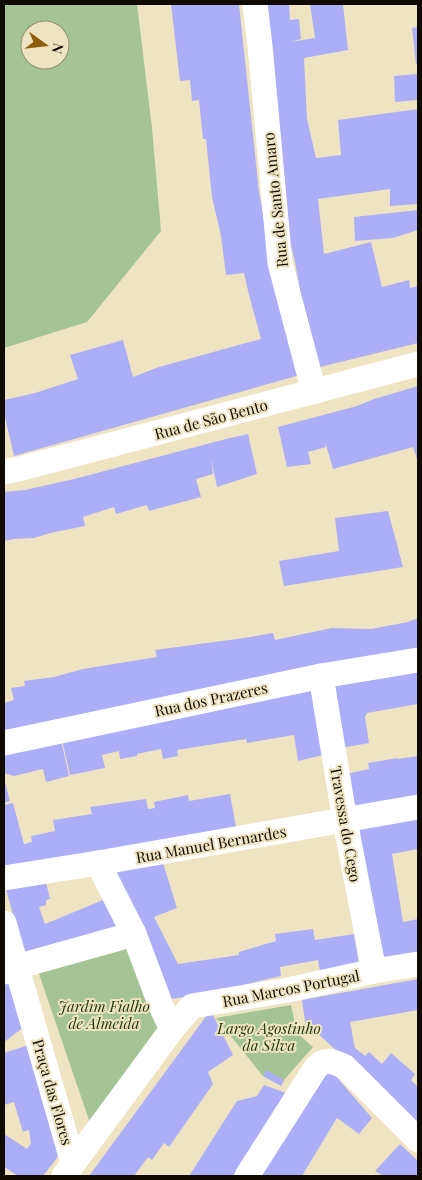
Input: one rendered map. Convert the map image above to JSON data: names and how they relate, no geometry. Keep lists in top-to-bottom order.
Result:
{
  "streets": {
    "street": [
      "Rua de Santo Amaro",
      "Rua de São Bento",
      "Rua dos Prazeres",
      "Travessa do Cego",
      "Rua Manuel Bernardes",
      "Rua Marcos Portugal",
      "Praça das Flores"
    ]
  },
  "crossings": [
    ["Rua de Santo Amaro", "Rua de São Bento"],
    ["Rua dos Prazeres", "Travessa do Cego"],
    ["Travessa do Cego", "Rua Manuel Bernardes"],
    ["Travessa do Cego", "Rua Marcos Portugal"],
    ["Rua Marcos Portugal", "Praça das Flores"]
  ],
  "parks": ["Jardim Fialho de Almeida", "Largo Agostinho da Silva"],
  "north": "right"
}
